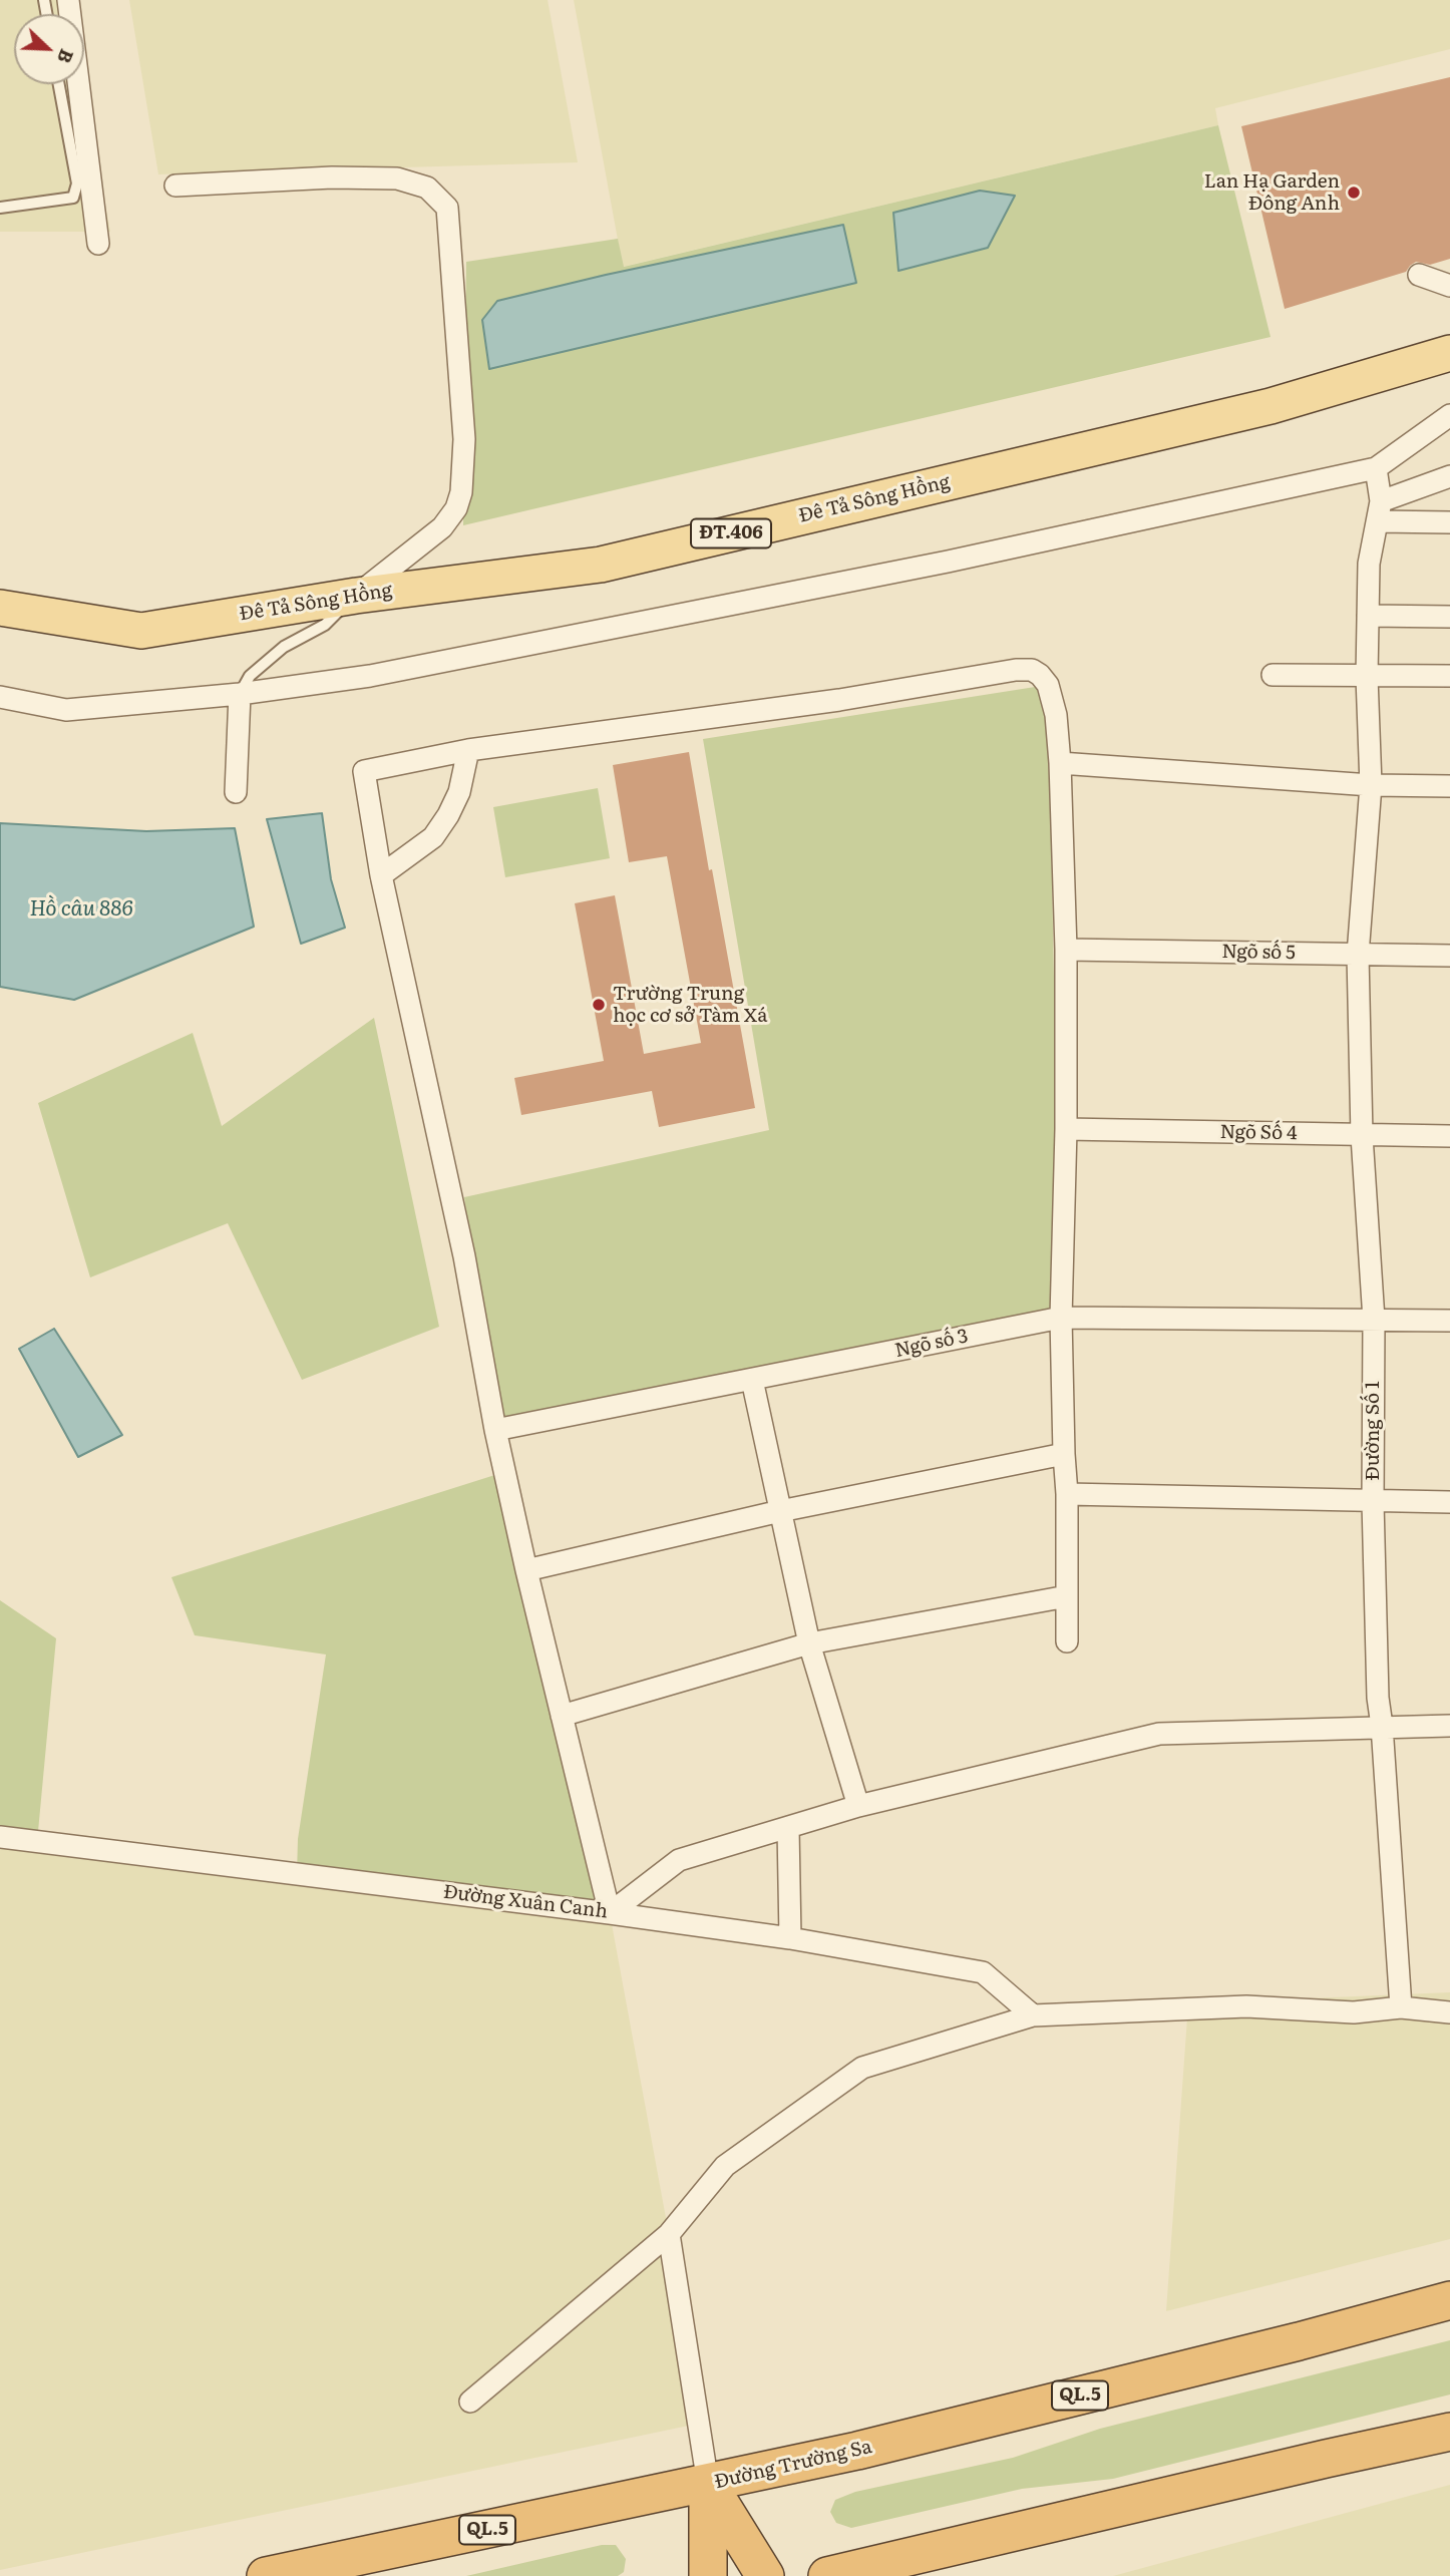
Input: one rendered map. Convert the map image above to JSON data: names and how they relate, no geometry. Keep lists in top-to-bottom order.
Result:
{
  "streets": {
    "highway": ["QL.5", "Đường Trường Sa"],
    "main road": ["Đê Tả Sông Hồng", "ĐT.406"],
    "street": [
      "Ngõ số 5",
      "Ngõ Số 4",
      "Ngõ số 3",
      "Đường Số 1",
      "Đường Xuân Canh"
    ]
  },
  "crossings": [
    ["Ngõ số 5", "Đường Số 1"],
    ["Ngõ Số 4", "Đường Số 1"],
    ["Ngõ số 3", "Đường Số 1"]
  ],
  "water": ["Hồ câu 886"],
  "places": ["Lan Hạ Garden Đông Anh", "Trường Trung học cơ sở Tàm Xá"],
  "north": "bottom right"
}
